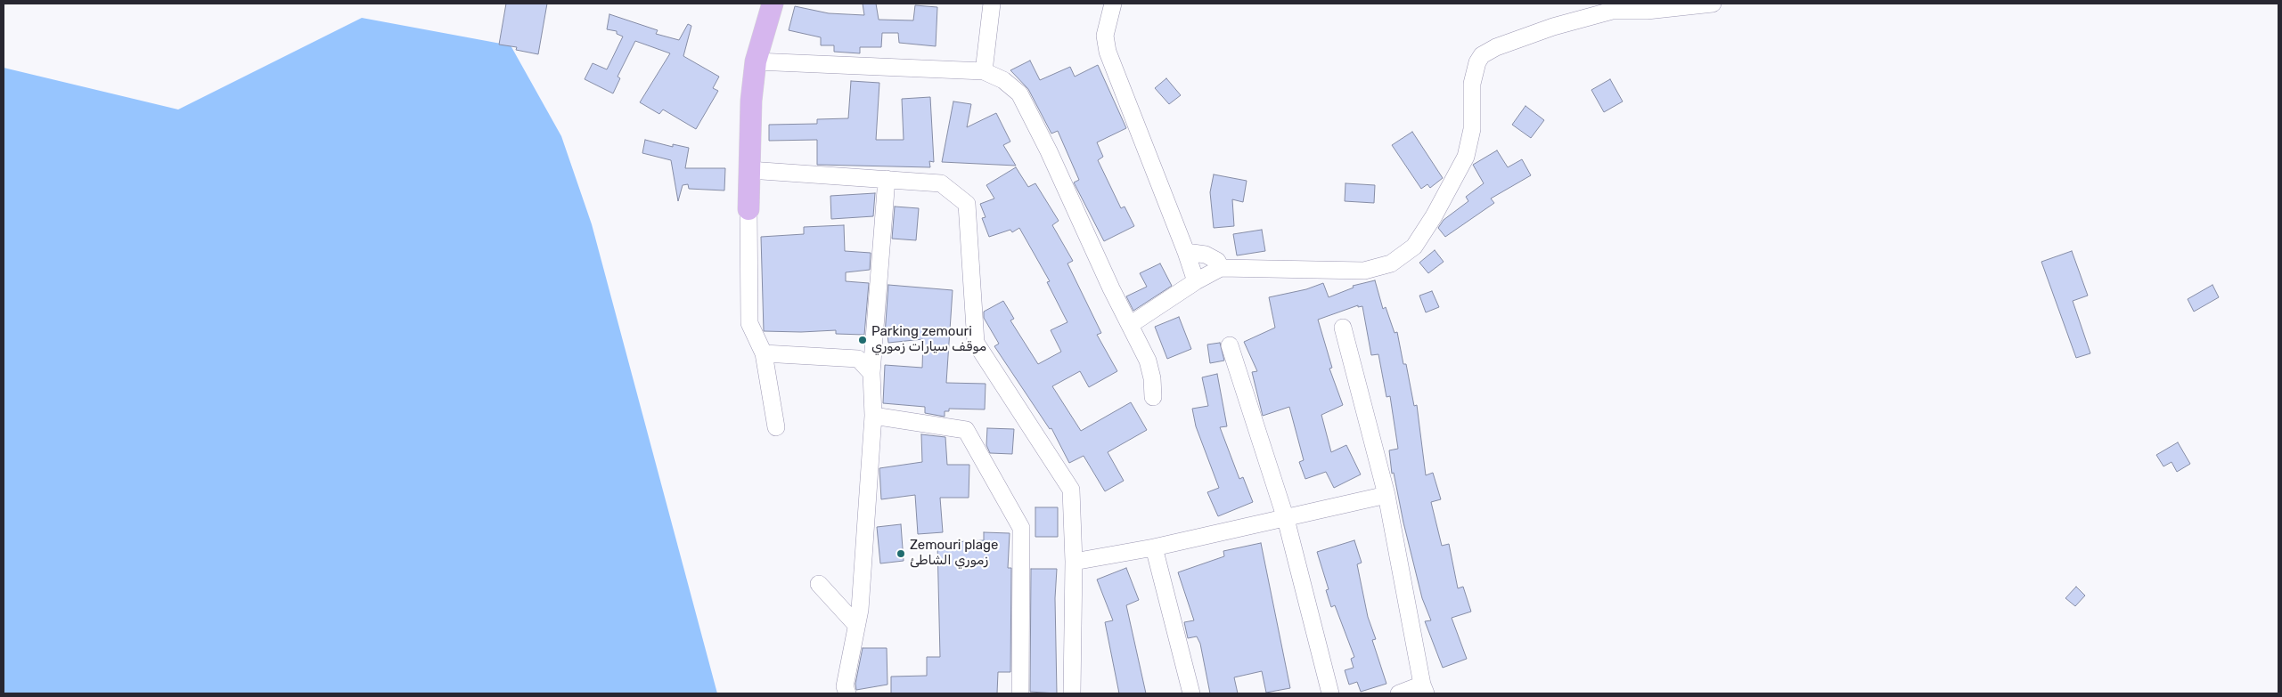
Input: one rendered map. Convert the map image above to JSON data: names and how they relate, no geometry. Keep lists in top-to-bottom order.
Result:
{
  "places": ["Parking zemouri موقف سيارات زموري", "Zemouri plage زموري الشاطئ"]
}
